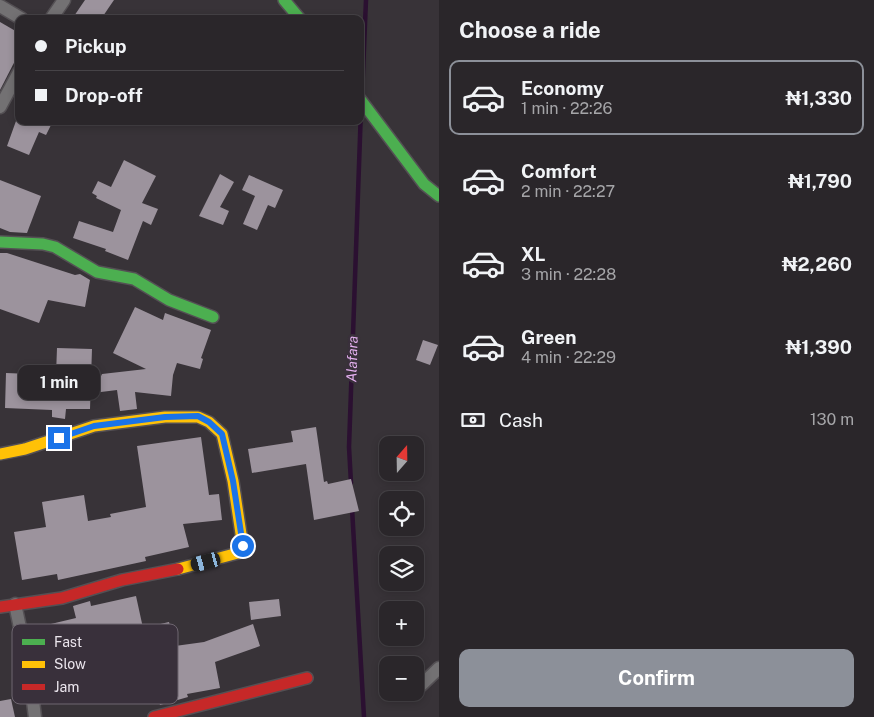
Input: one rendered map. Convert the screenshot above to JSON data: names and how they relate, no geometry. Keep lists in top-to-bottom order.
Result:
{
  "water": ["Alafara"],
  "legend": ["Fast", "Slow", "Jam"],
  "north": "top",
  "page": {
    "heading": "Choose a ride",
    "banner": ["Pickup", "Drop-off"],
    "list": [
      {
        "name": "Economy",
        "note": "1 min · 22:26",
        "value": "₦1,330"
      },
      {
        "name": "Comfort",
        "note": "2 min · 22:27",
        "value": "₦1,790"
      },
      {
        "name": "XL",
        "note": "3 min · 22:28",
        "value": "₦2,260"
      },
      {
        "name": "Green",
        "note": "4 min · 22:29",
        "value": "₦1,390"
      }
    ],
    "bubble": "1 min",
    "pay": ["Cash", "130 m"],
    "map_buttons": ["+", "−"],
    "buttons": "Confirm"
  }
}
